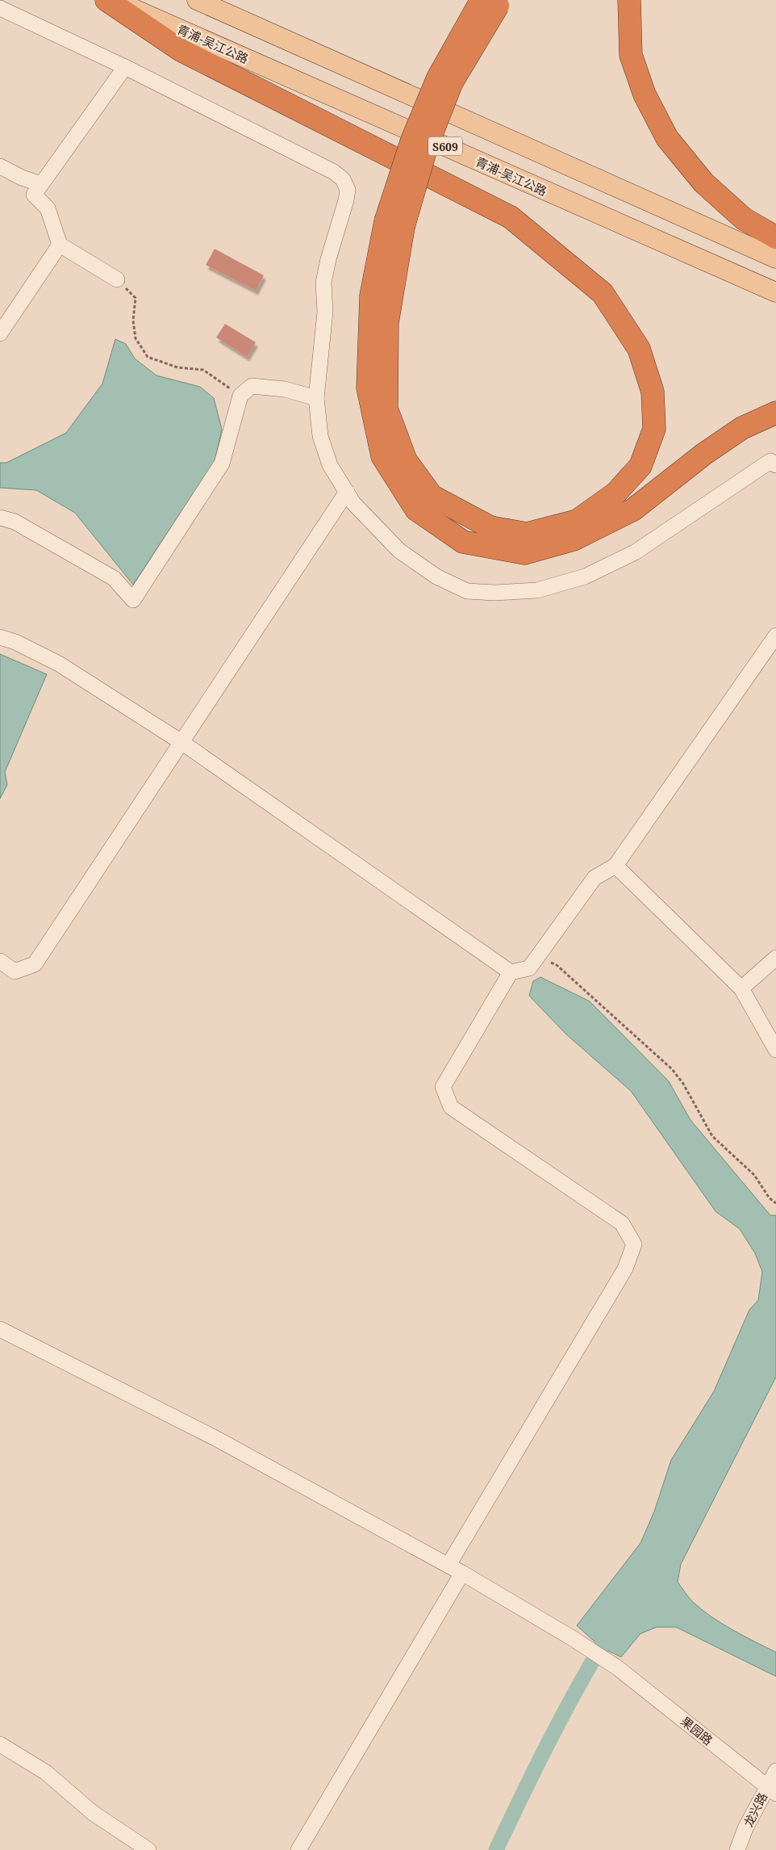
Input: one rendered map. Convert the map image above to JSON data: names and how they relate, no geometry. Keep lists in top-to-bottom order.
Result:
{
  "streets": {
    "main road": ["青浦-吴江公路", "S609"],
    "street": ["果园路", "龙兴路"]
  },
  "crossings": [
    ["果园路", "龙兴路"]
  ]
}
